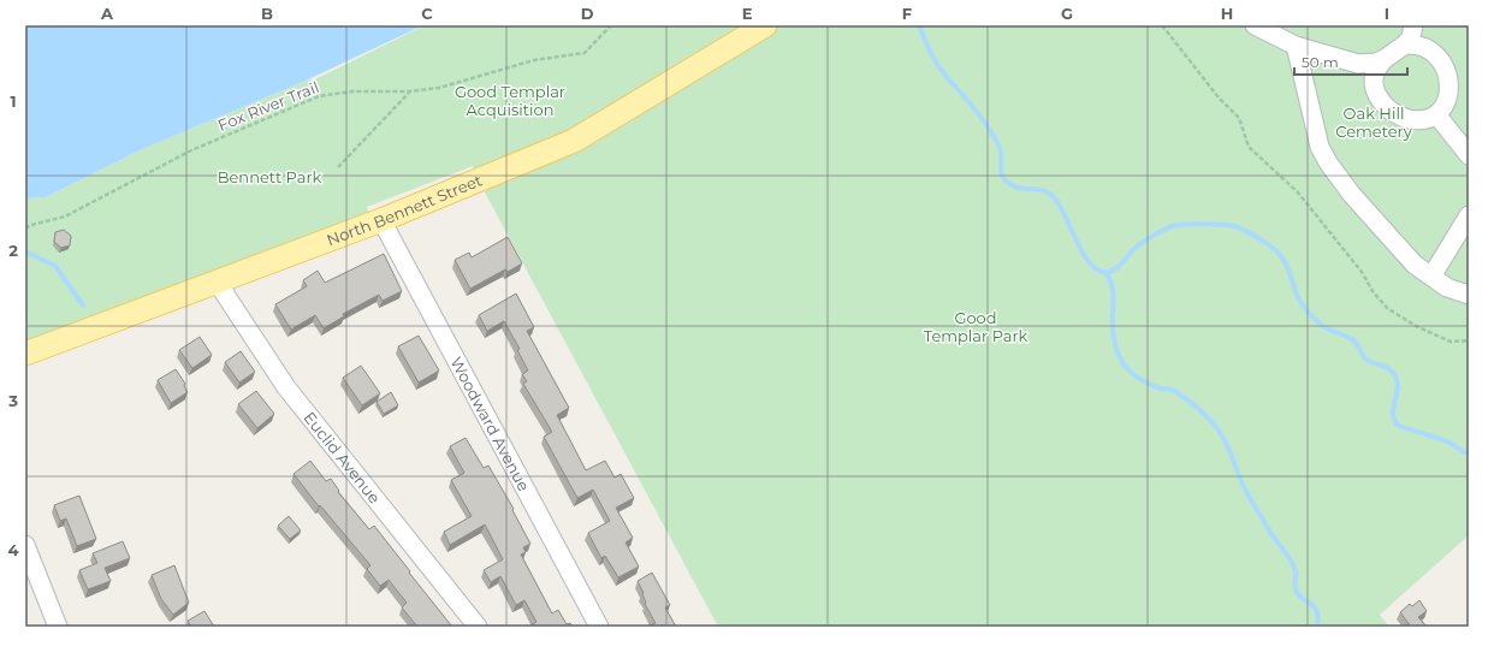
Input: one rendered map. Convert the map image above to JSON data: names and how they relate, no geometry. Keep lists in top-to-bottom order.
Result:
{
  "streets": {
    "main road": ["North Bennett Street"],
    "street": ["Woodward Avenue", "Euclid Avenue"],
    "path": ["Fox River Trail"]
  },
  "crossings": [
    ["North Bennett Street", "Woodward Avenue"],
    ["North Bennett Street", "Euclid Avenue"]
  ],
  "parks": [
    "Good Templar Acquisition",
    "Oak Hill Cemetery",
    "Bennett Park",
    "Good Templar Park"
  ],
  "scale_bar": "50 m",
  "grid": {
    "columns": [
      "A",
      "B",
      "C",
      "D",
      "E",
      "F",
      "G",
      "H",
      "I"
    ],
    "rows": [
      "1",
      "2",
      "3",
      "4"
    ]
  }
}
